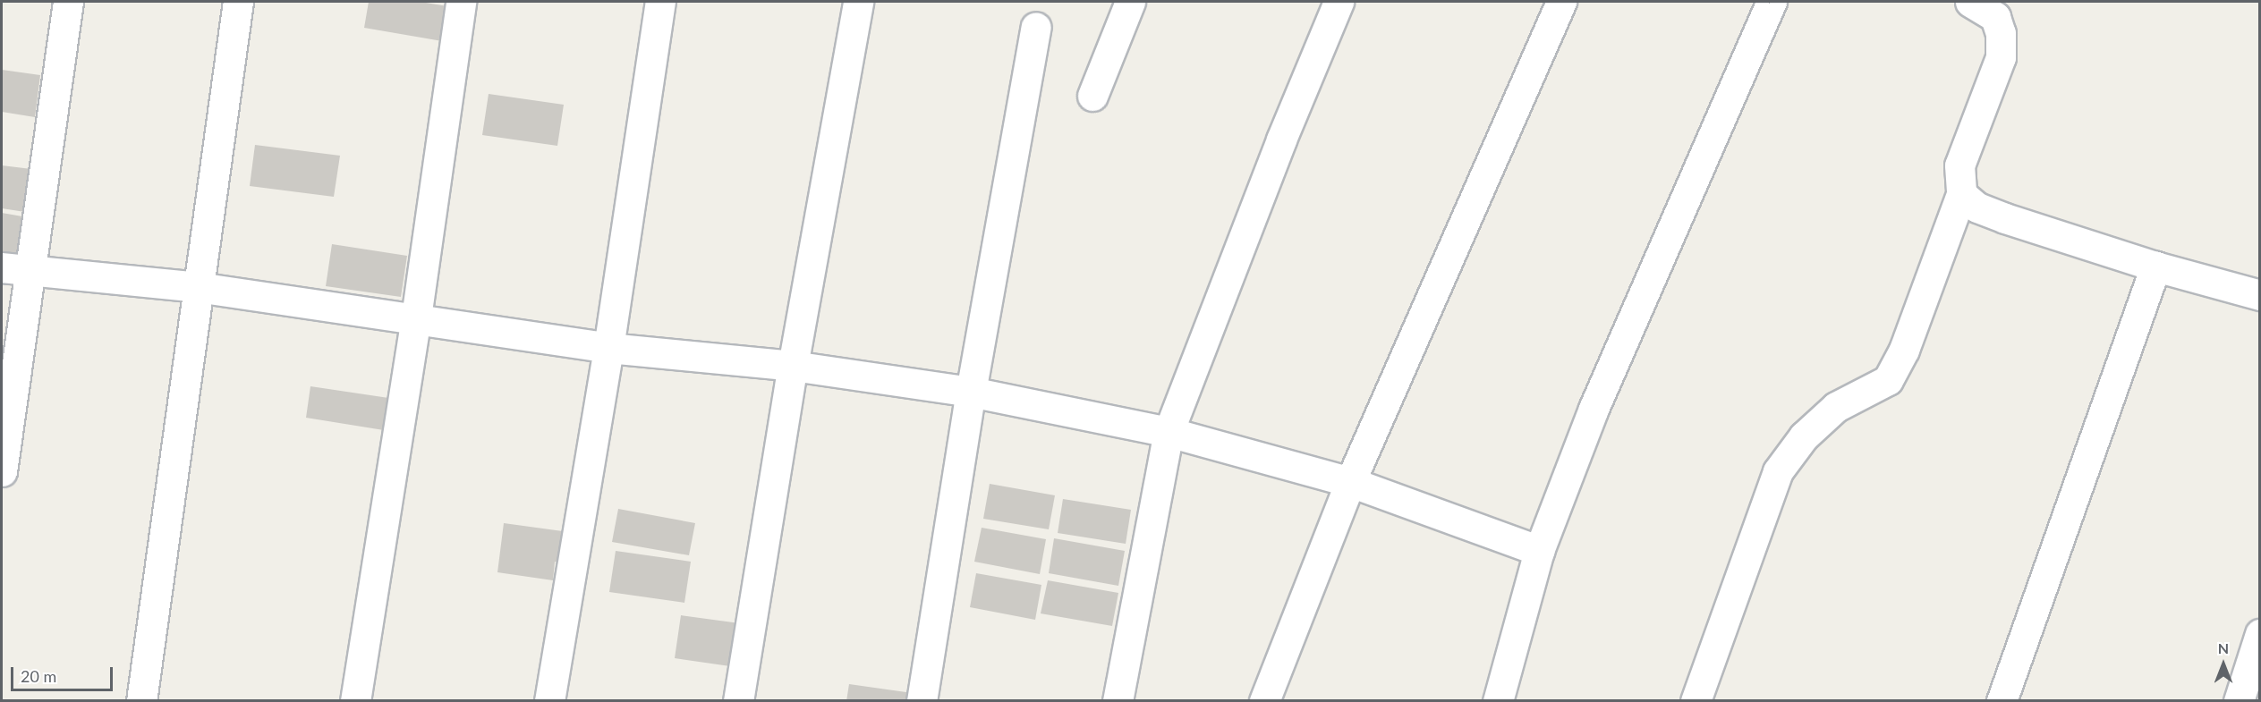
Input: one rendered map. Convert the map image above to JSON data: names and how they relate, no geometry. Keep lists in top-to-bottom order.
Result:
{
  "scale_bar": "20 m",
  "north": "top"
}
